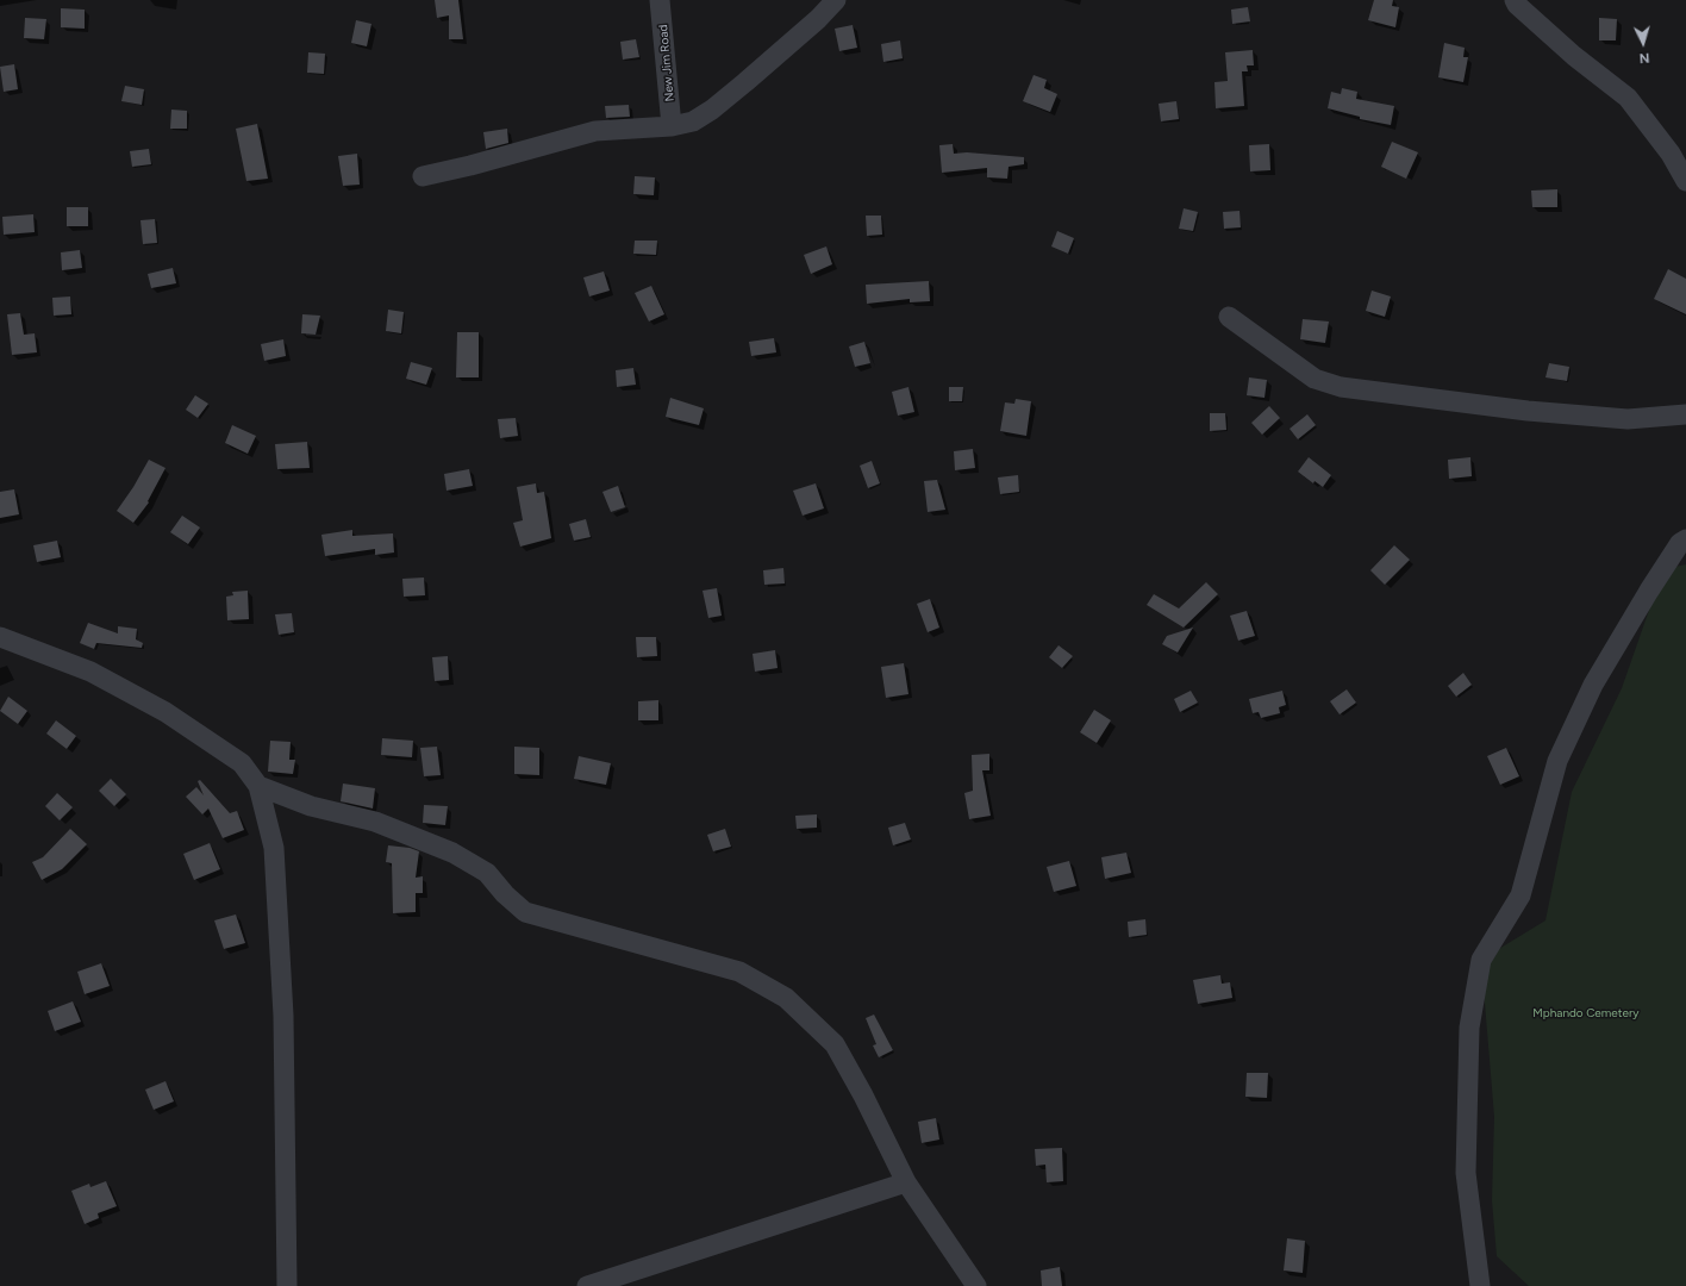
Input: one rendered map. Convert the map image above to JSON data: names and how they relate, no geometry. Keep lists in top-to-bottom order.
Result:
{
  "streets": {
    "street": ["New Jim Road"]
  },
  "parks": ["Mphando Cemetery"],
  "north": "bottom"
}
